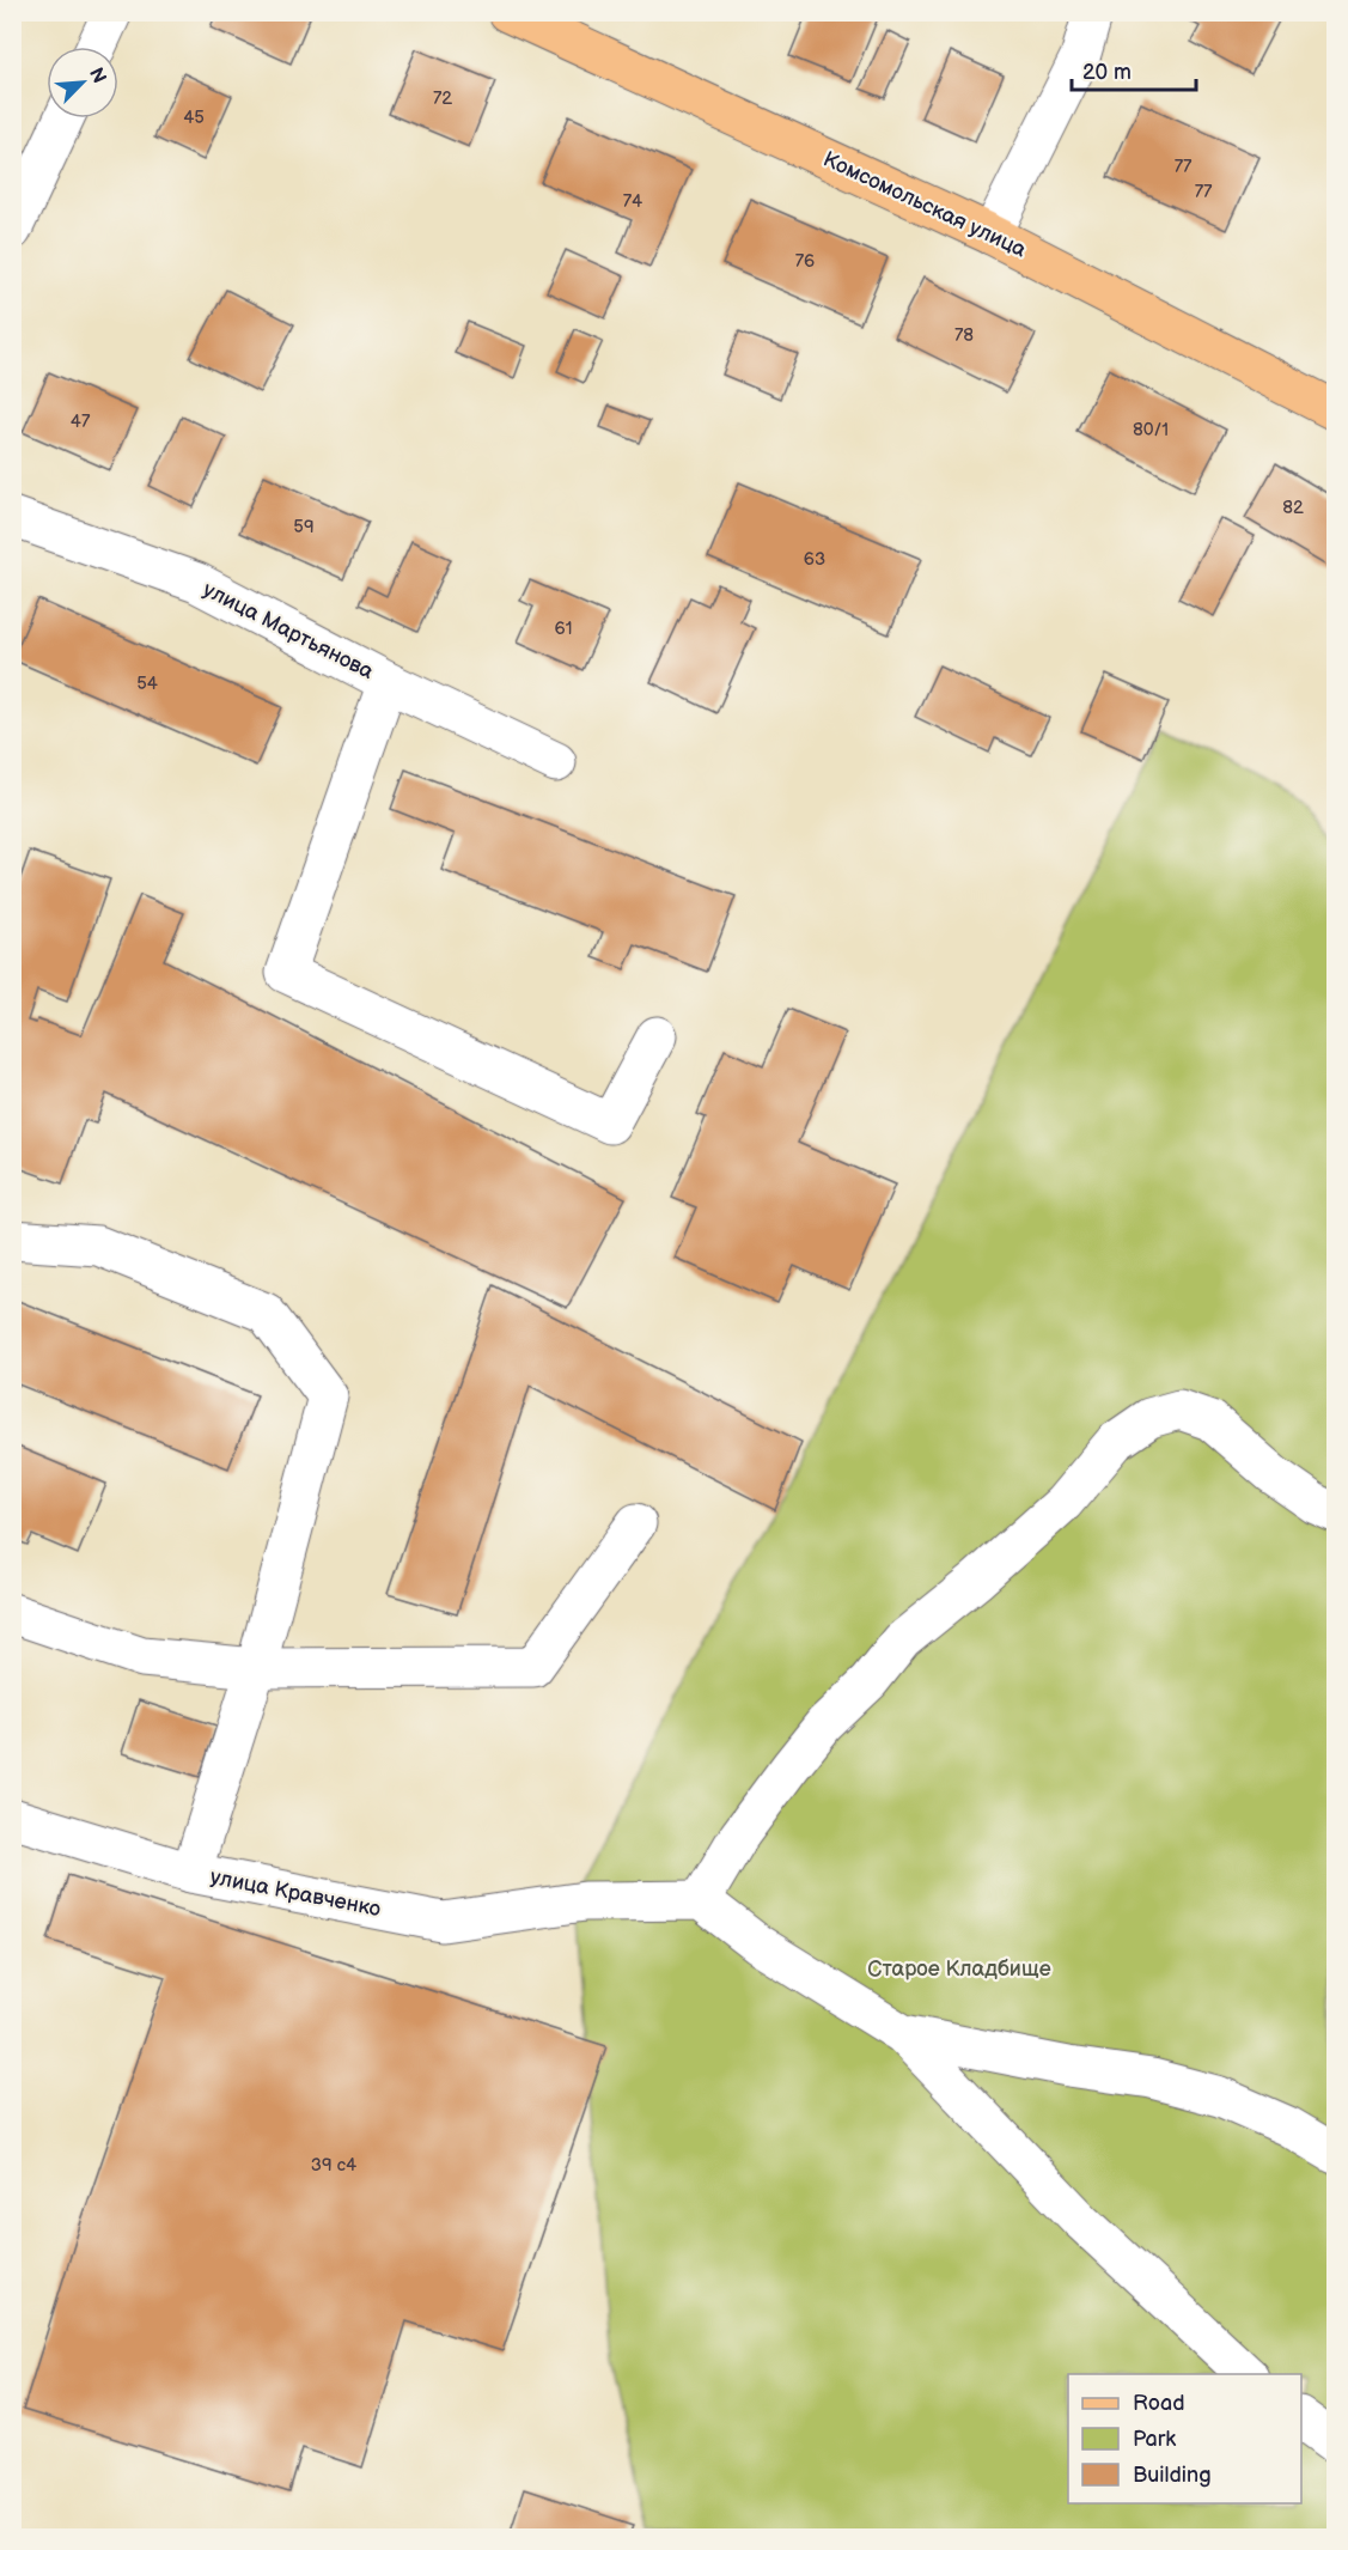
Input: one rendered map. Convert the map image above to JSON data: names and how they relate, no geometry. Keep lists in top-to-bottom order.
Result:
{
  "streets": {
    "main road": ["Комсомольская улица"],
    "street": ["улица Мартьянова", "улица Кравченко"]
  },
  "parks": ["Старое Кладбище"],
  "house_numbers": [
    "72",
    "45",
    "77",
    "77",
    "74",
    "76",
    "78",
    "47",
    "80/1",
    "82",
    "59",
    "63",
    "61",
    "54",
    "39 с4"
  ],
  "legend": ["Road", "Park", "Building"],
  "scale_bar": "20 m",
  "north": "top right"
}
